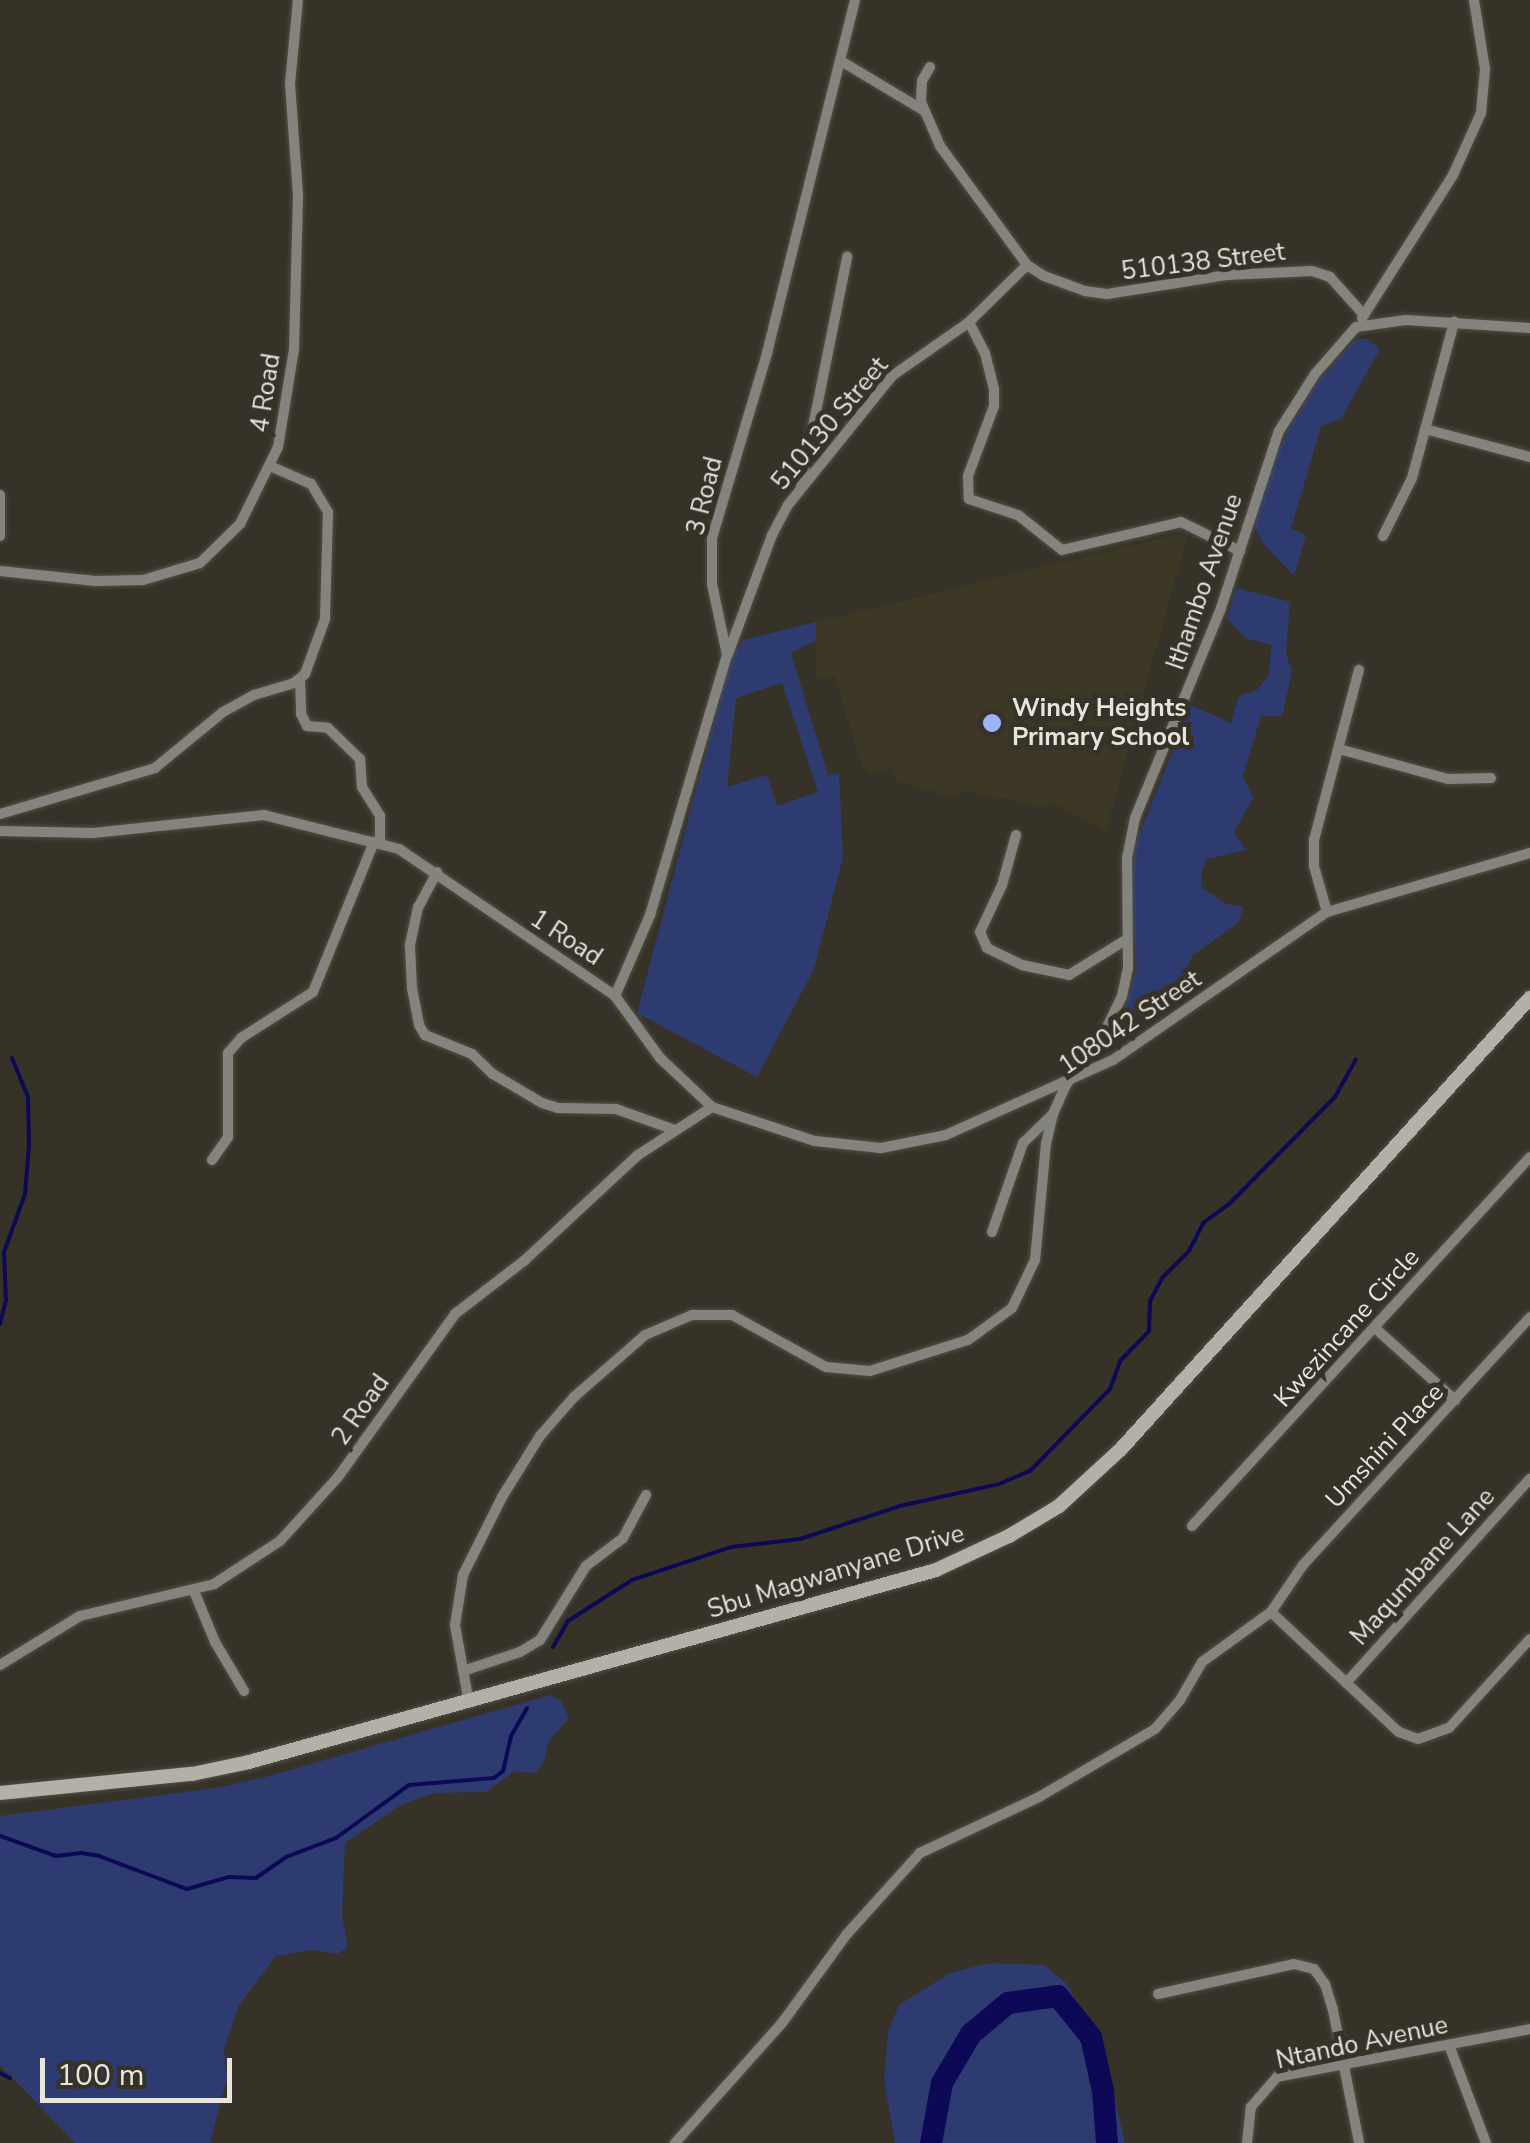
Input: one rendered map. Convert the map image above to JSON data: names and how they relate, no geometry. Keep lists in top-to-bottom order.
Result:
{
  "streets": {
    "main road": ["Sbu Magwanyane Drive"],
    "street": [
      "510138 Street",
      "4 Road",
      "510130 Street",
      "3 Road",
      "Ithambo Avenue",
      "1 Road",
      "108042 Street",
      "Kwezincane Circle",
      "2 Road",
      "Umshini Place",
      "Maqumbane Lane",
      "Ntando Avenue"
    ]
  },
  "crossings": [
    ["510138 Street", "510130 Street"],
    ["510138 Street", "Ithambo Avenue"],
    ["510130 Street", "3 Road"],
    ["3 Road", "1 Road"],
    ["Ithambo Avenue", "1 Road"],
    ["Ithambo Avenue", "108042 Street"],
    ["1 Road", "108042 Street"],
    ["1 Road", "2 Road"],
    ["108042 Street", "Sbu Magwanyane Drive"]
  ],
  "places": ["Windy Heights Primary School"],
  "scale_bar": "100 m"
}
